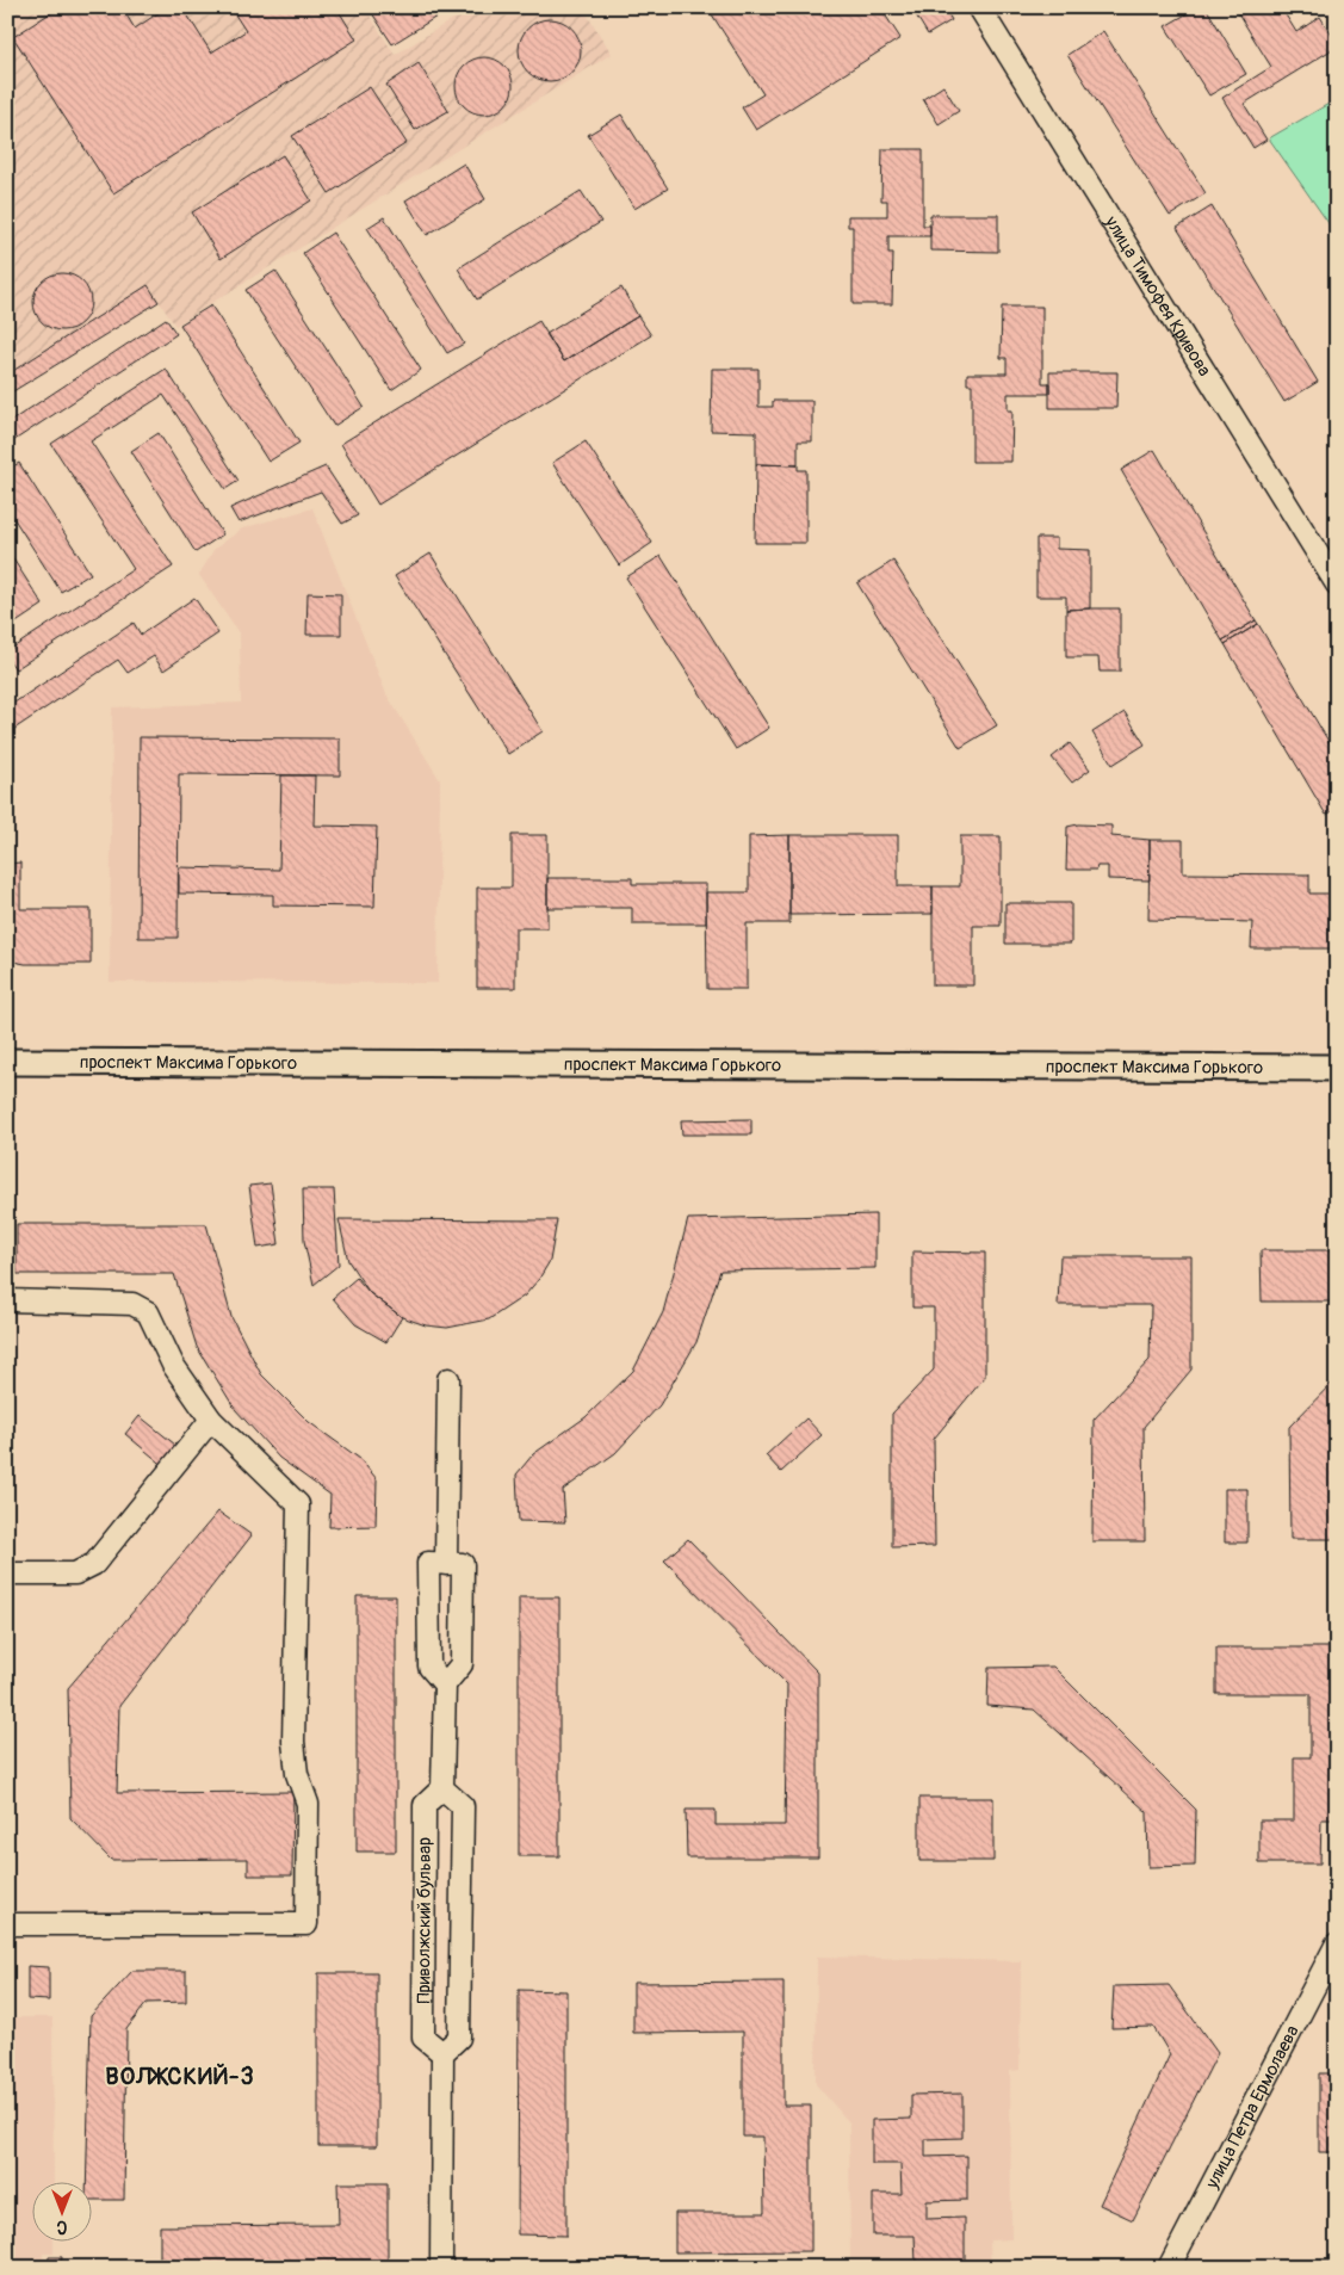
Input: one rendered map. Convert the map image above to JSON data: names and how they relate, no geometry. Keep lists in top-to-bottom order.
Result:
{
  "streets": {
    "main road": ["проспект Максима Горького"],
    "street": ["улица Тимофея Кривова", "Приволжский бульвар", "улица Петра Ермолаева"]
  },
  "districts": ["ВОЛЖСКИЙ-3"],
  "north": "bottom"
}
